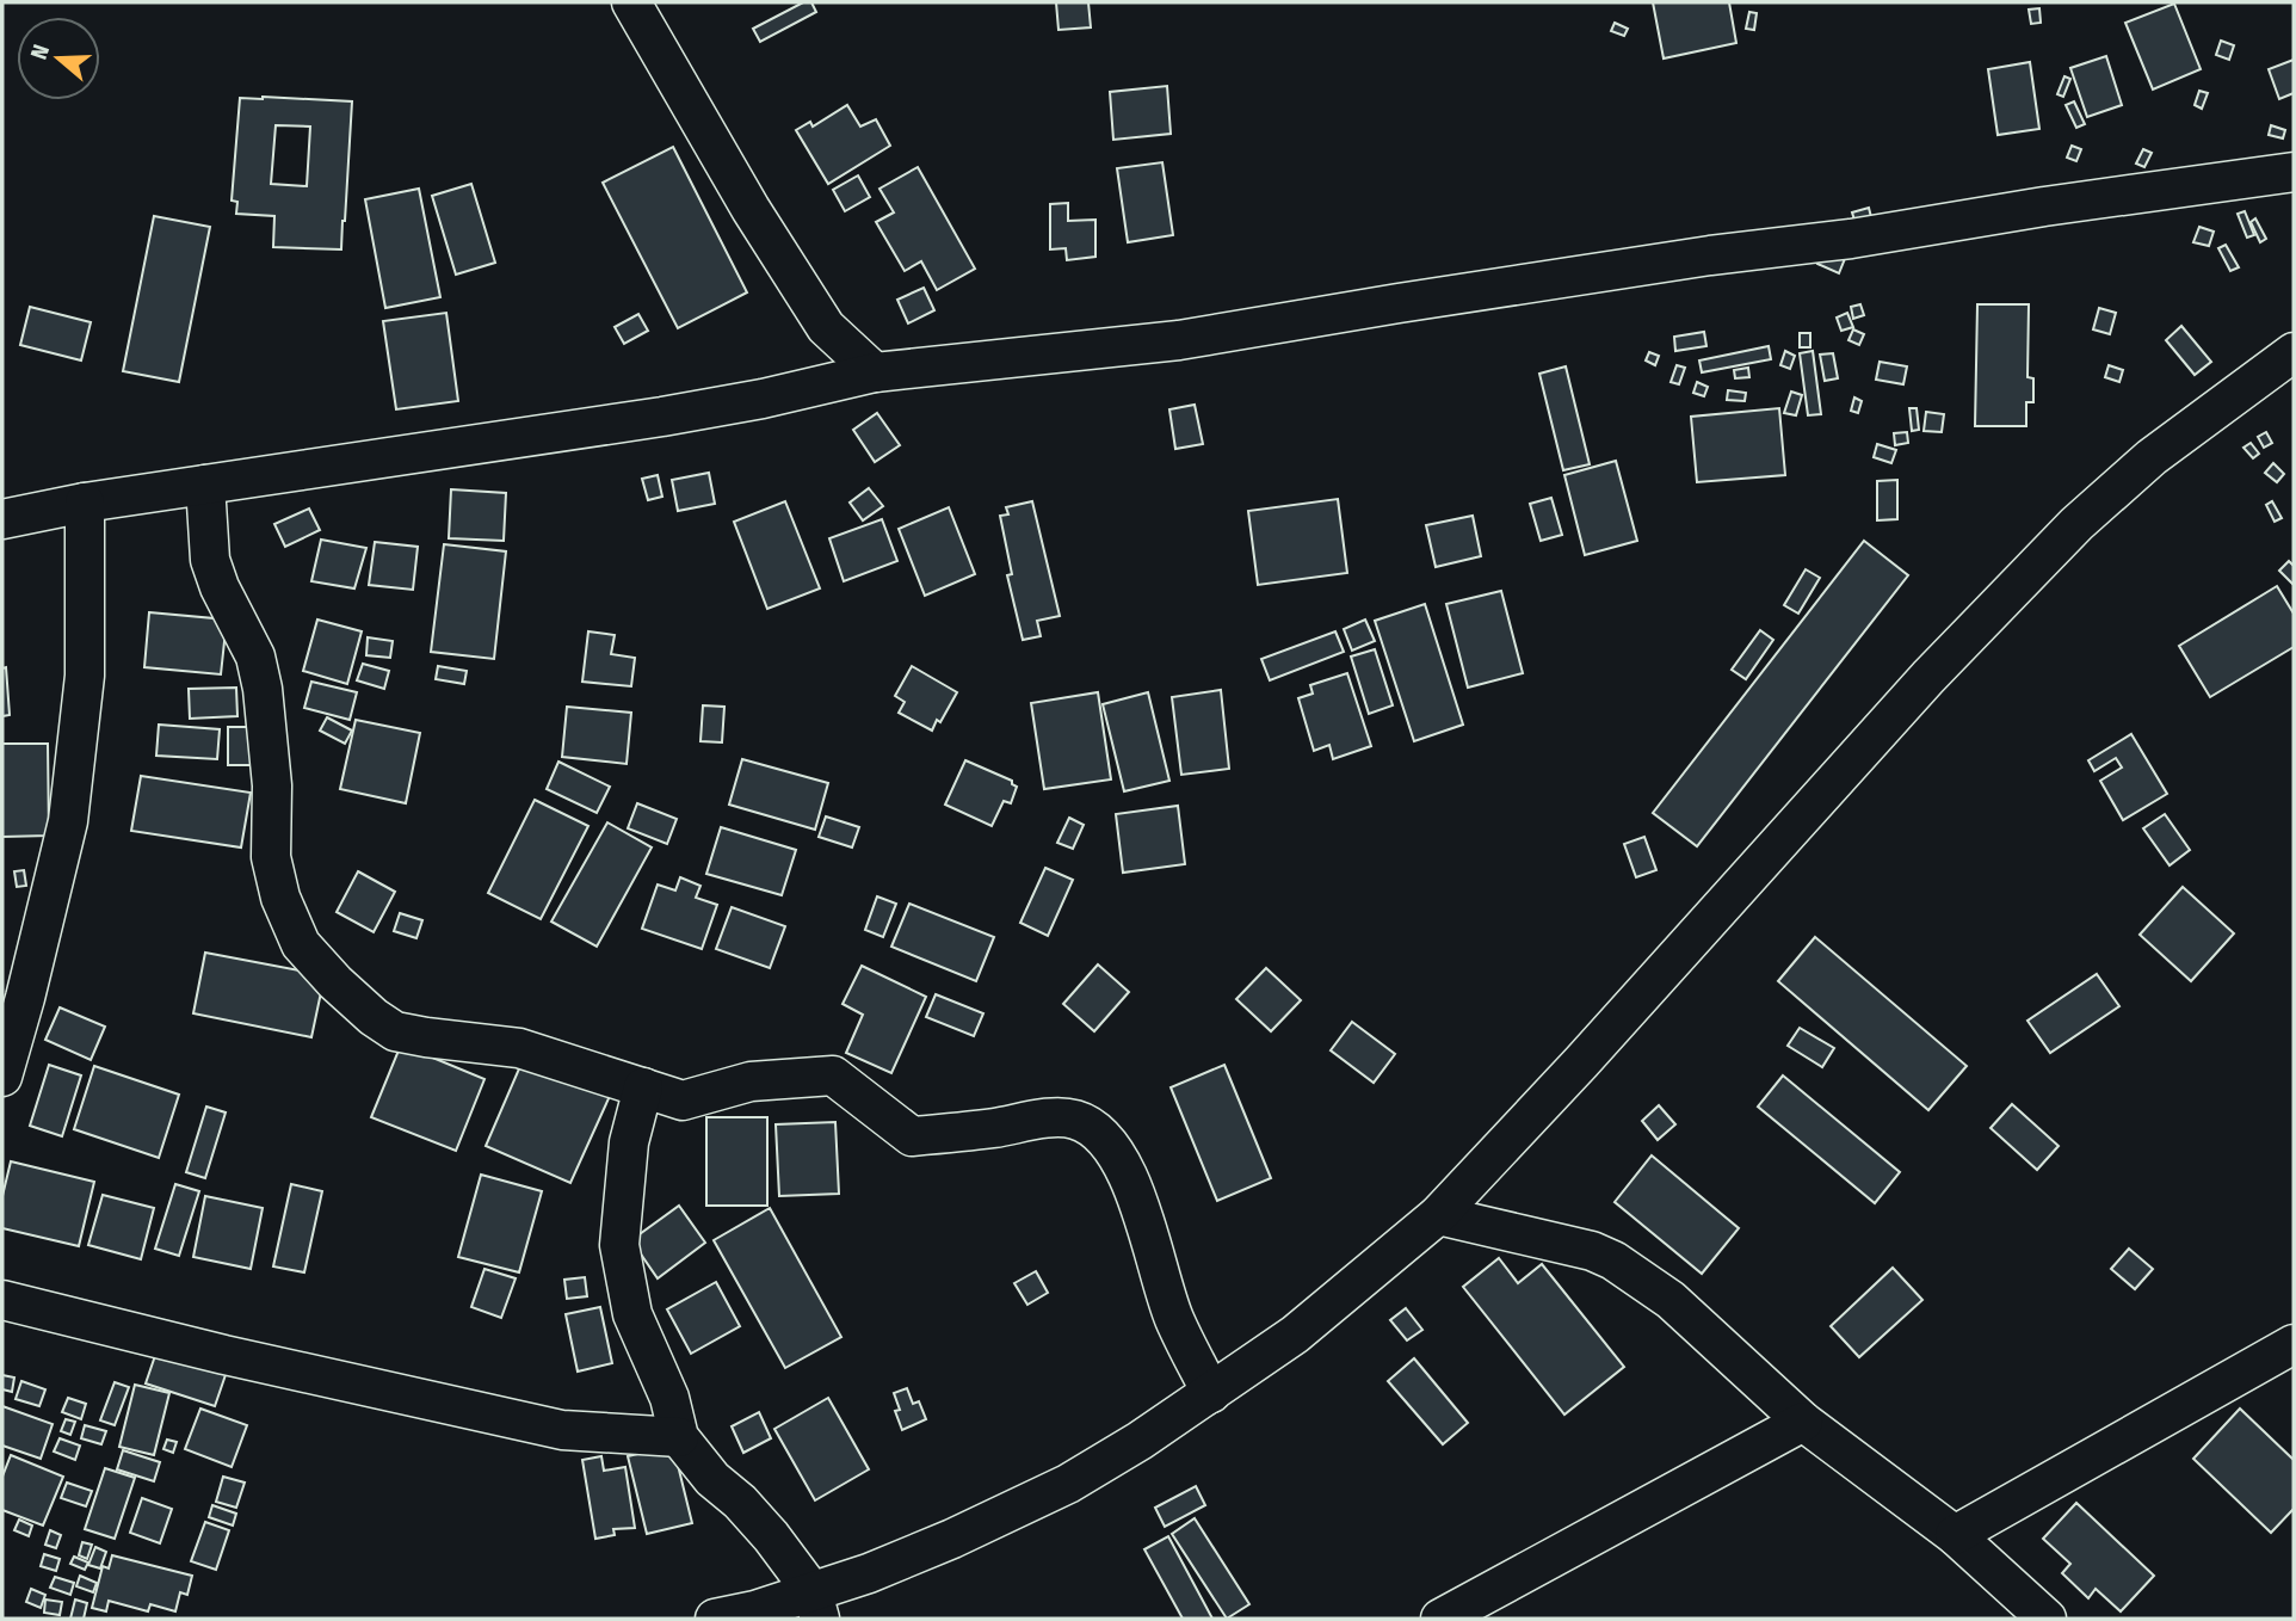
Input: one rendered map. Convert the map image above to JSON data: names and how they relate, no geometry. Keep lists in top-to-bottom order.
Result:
{
  "north": "left"
}
